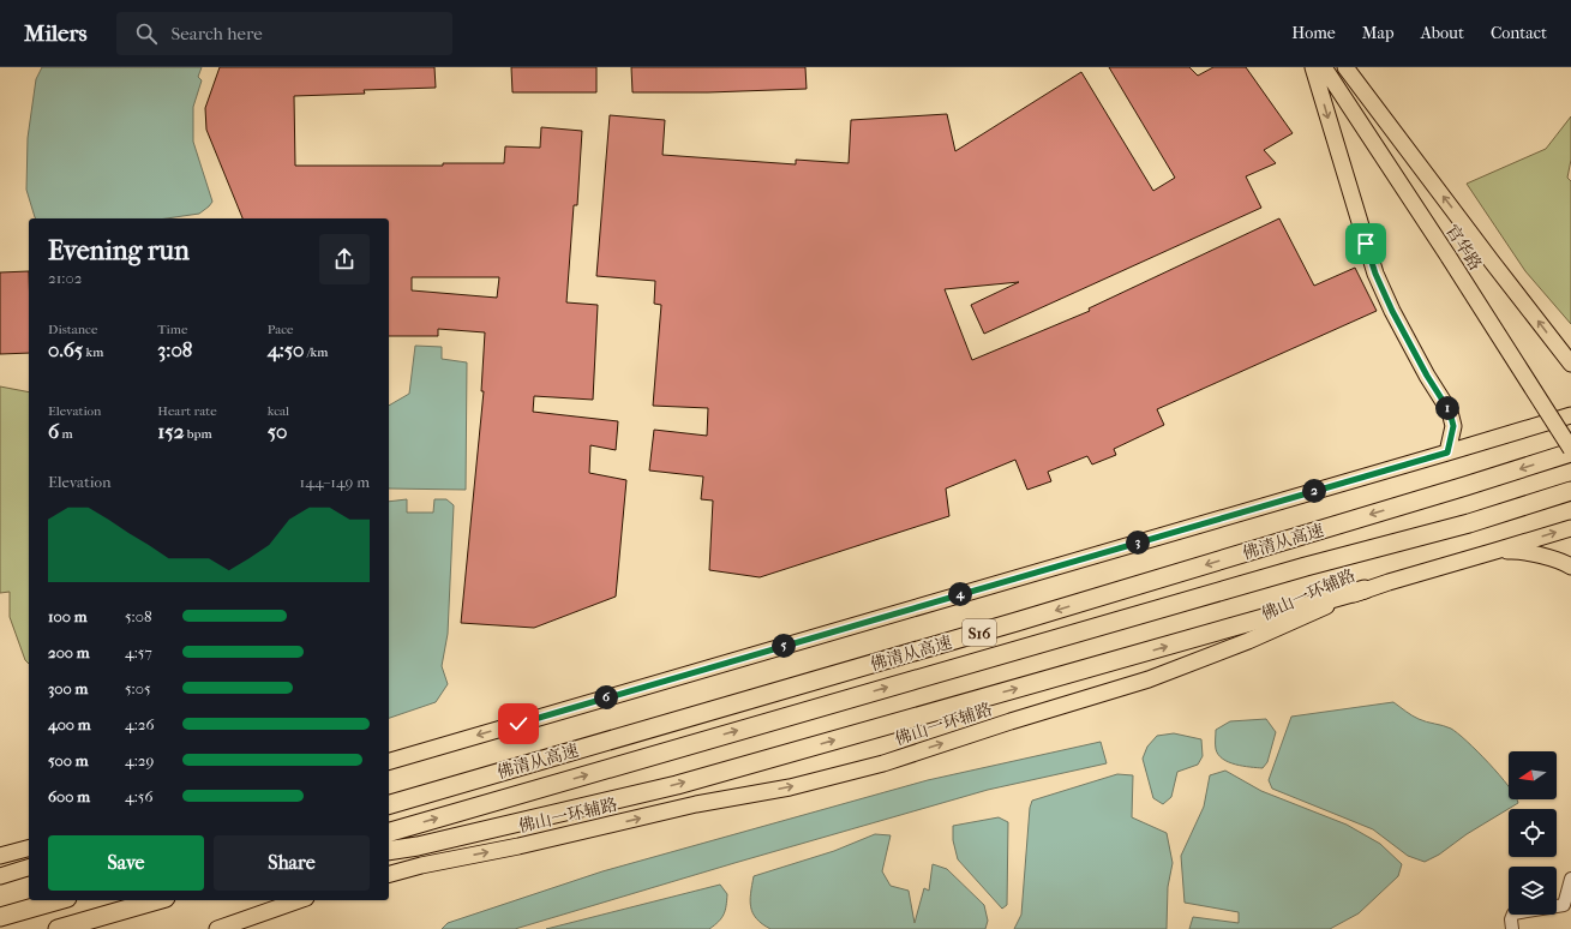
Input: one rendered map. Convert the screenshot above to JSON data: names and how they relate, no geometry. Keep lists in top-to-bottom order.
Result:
{
  "streets": {
    "highway": ["佛清从高速", "S16"],
    "main road": ["官华路", "佛山一环辅路"]
  },
  "north": "left",
  "page": {
    "header": "Milers",
    "search": "Search here",
    "nav": [
      "Home",
      "Map",
      "About",
      "Contact"
    ],
    "heading": ["Evening run", "21:02"],
    "stats": [
      ["Distance", "0.65 km"],
      ["Time", "3:08"],
      ["Pace", "4:50 /km"],
      ["Elevation", "6 m"],
      ["Heart rate", "152 bpm"],
      ["kcal", "50"]
    ],
    "pins": [
      "1",
      "2",
      "3",
      "4",
      "5",
      "6"
    ],
    "chart": ["Elevation", "144–149 m"],
    "list": [
      {
        "name": "100 m",
        "note": "5:08"
      },
      {
        "name": "200 m",
        "note": "4:57"
      },
      {
        "name": "300 m",
        "note": "5:05"
      },
      {
        "name": "400 m",
        "note": "4:26"
      },
      {
        "name": "500 m",
        "note": "4:29"
      },
      {
        "name": "600 m",
        "note": "4:56"
      }
    ],
    "buttons": ["Save", "Share"]
  }
}
